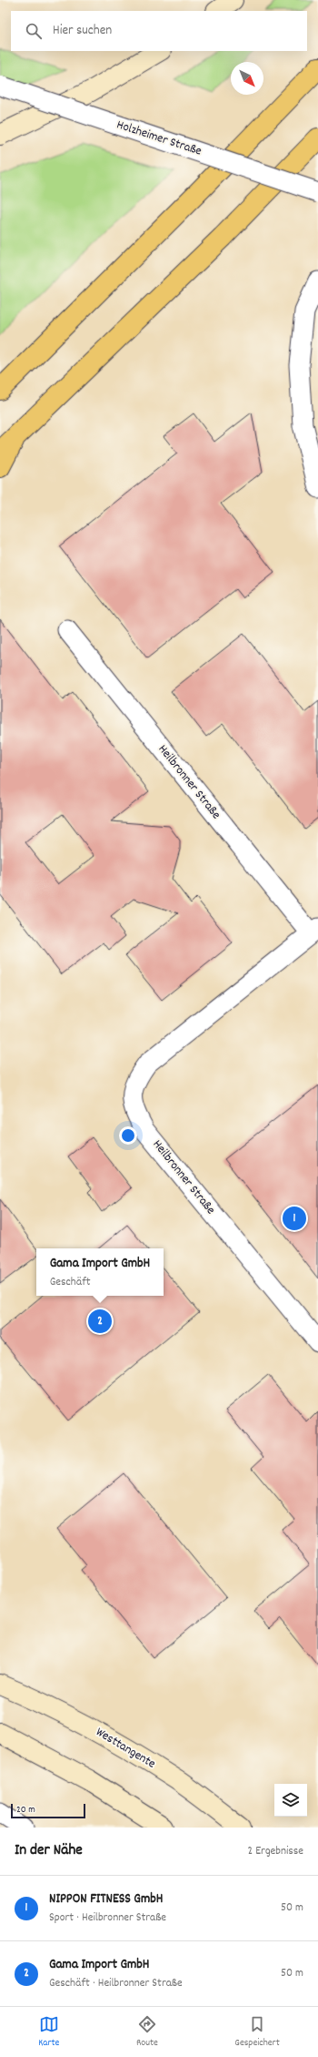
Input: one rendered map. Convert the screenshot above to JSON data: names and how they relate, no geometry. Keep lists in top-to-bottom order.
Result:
{
  "streets": {
    "main road": ["Westtangente"],
    "street": ["Holzheimer Straße", "Heilbronner Straße"]
  },
  "scale_bar": "20 m",
  "north": "bottom right",
  "page": {
    "search": "Hier suchen",
    "pins": ["1", "2"],
    "popup": ["Gama Import GmbH", "Geschäft"],
    "scale": "20 m",
    "heading": ["In der Nähe", "2 Ergebnisse"],
    "list": [
      {
        "mark": "1",
        "name": "NIPPON FITNESS GmbH",
        "note": "Sport · Heilbronner Straße",
        "value": "50 m"
      },
      {
        "mark": "2",
        "name": "Gama Import GmbH",
        "note": "Geschäft · Heilbronner Straße",
        "value": "50 m"
      }
    ],
    "nav": ["Karte", "Route", "Gespeichert"]
  }
}
